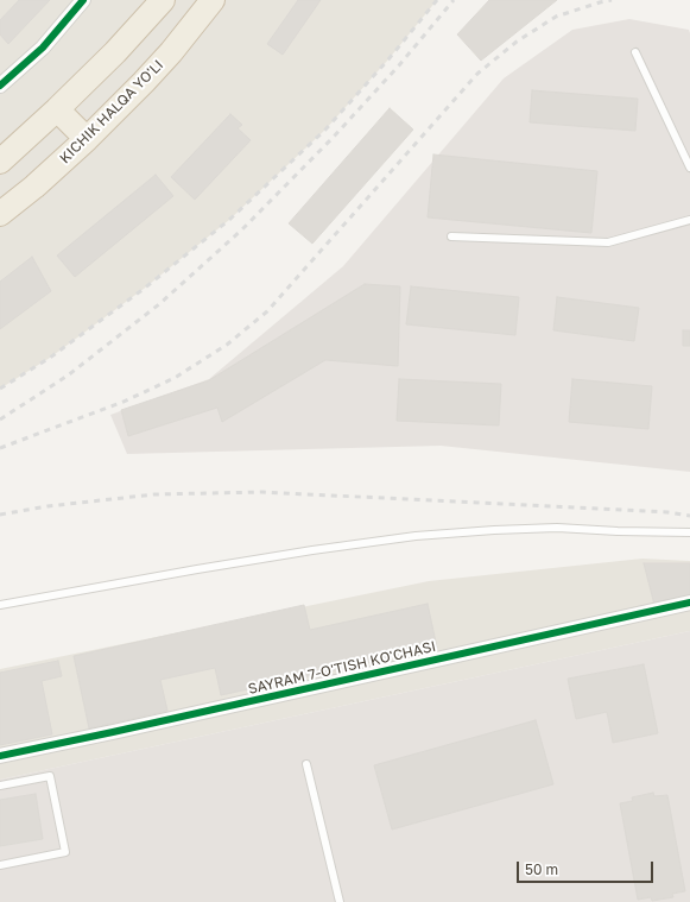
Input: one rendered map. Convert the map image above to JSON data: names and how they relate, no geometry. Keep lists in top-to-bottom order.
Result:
{
  "streets": {
    "highway": ["KICHIK HALQA YO'LI"],
    "street": ["SAYRAM 7-O'TISH KO'CHASI"]
  },
  "scale_bar": "50 m"
}
